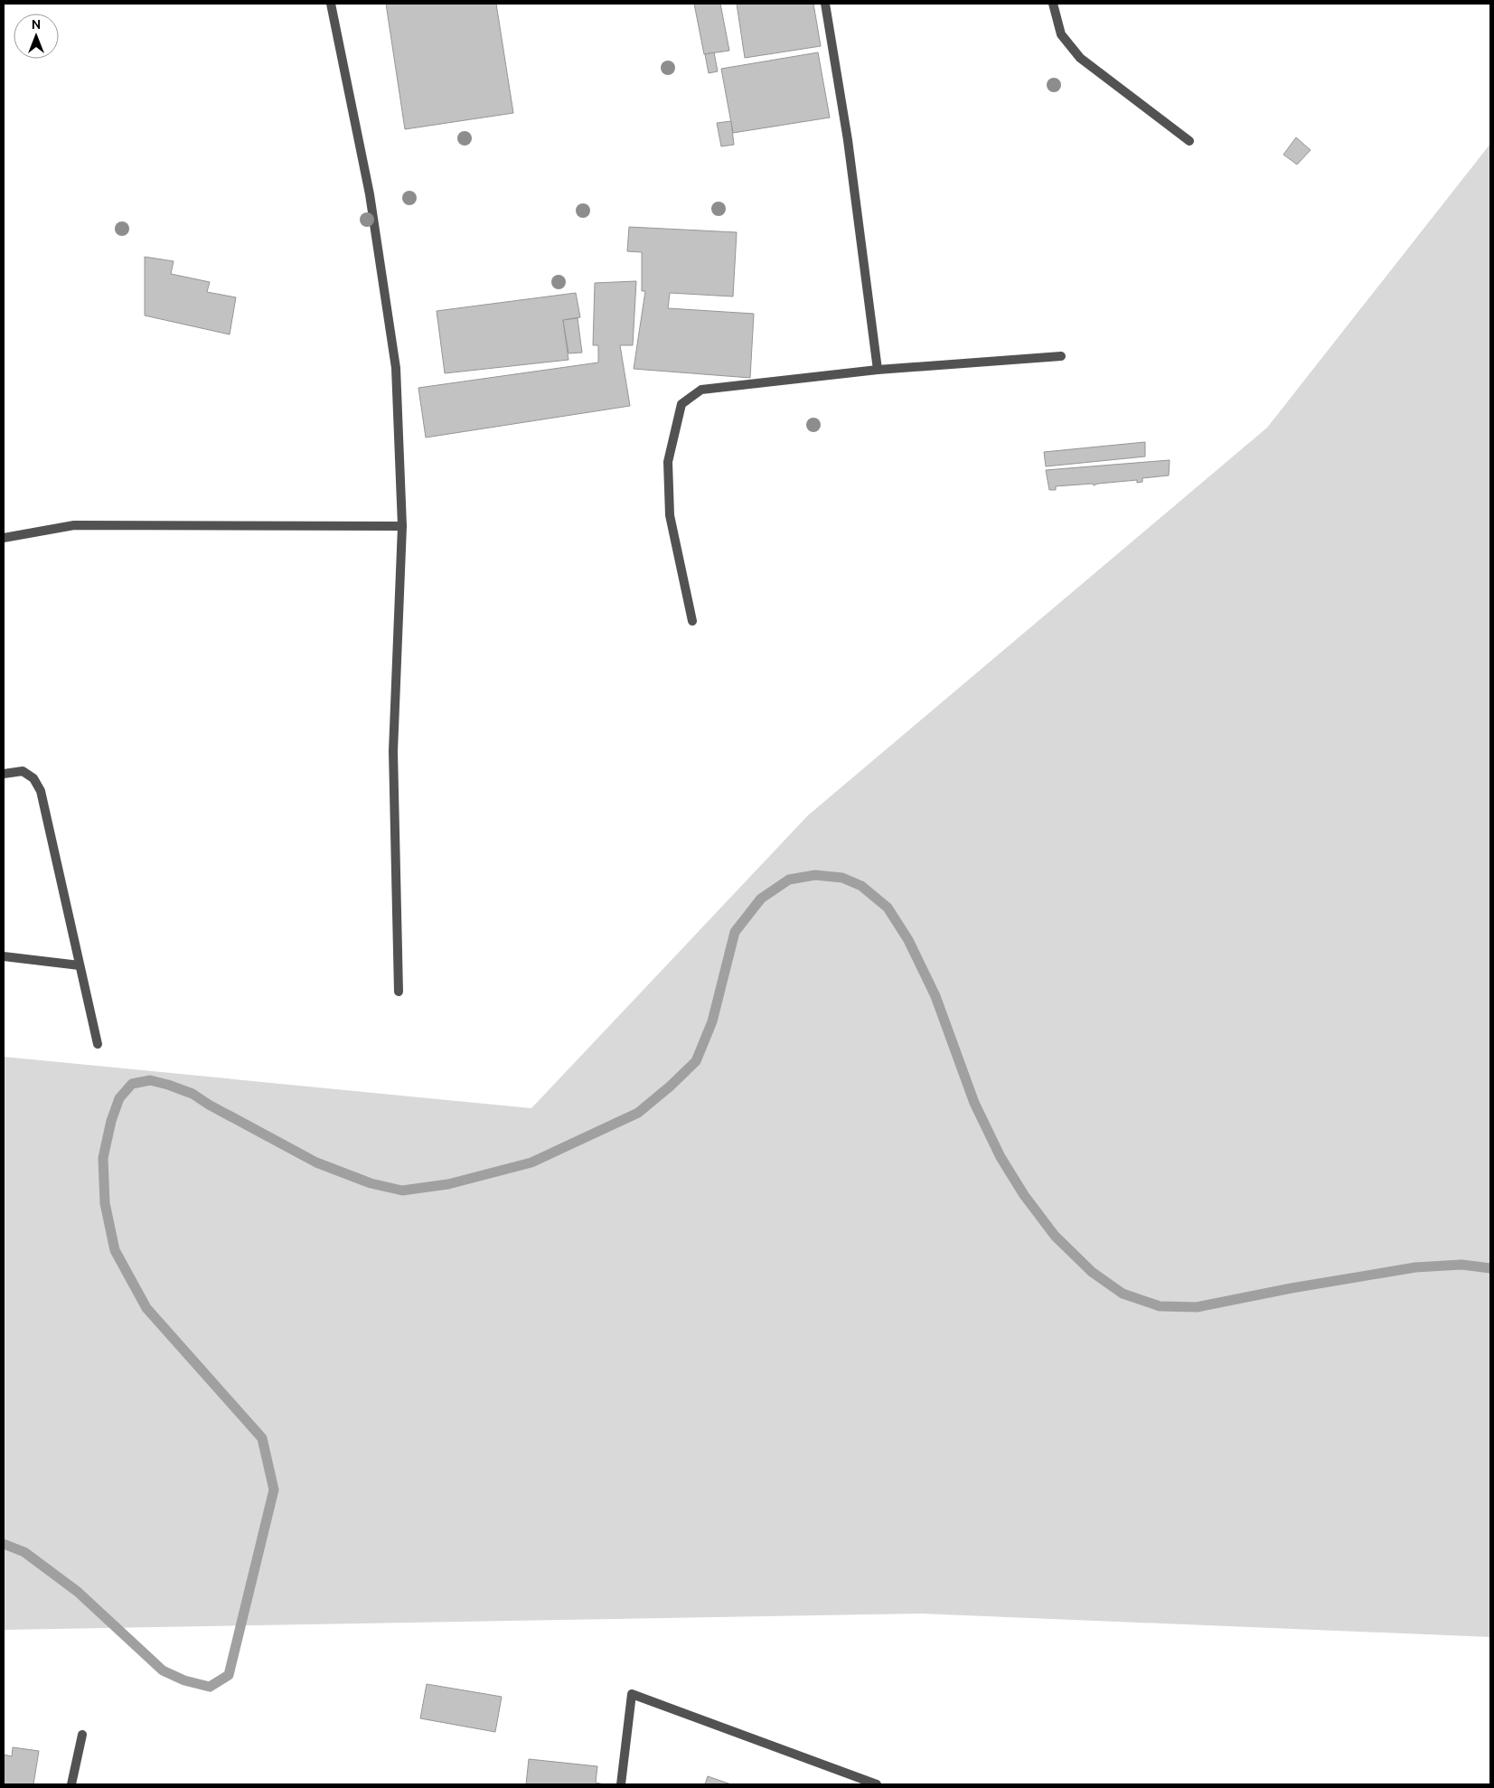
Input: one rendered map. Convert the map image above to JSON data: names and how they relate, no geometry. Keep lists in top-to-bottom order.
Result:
{
  "north": "top"
}
